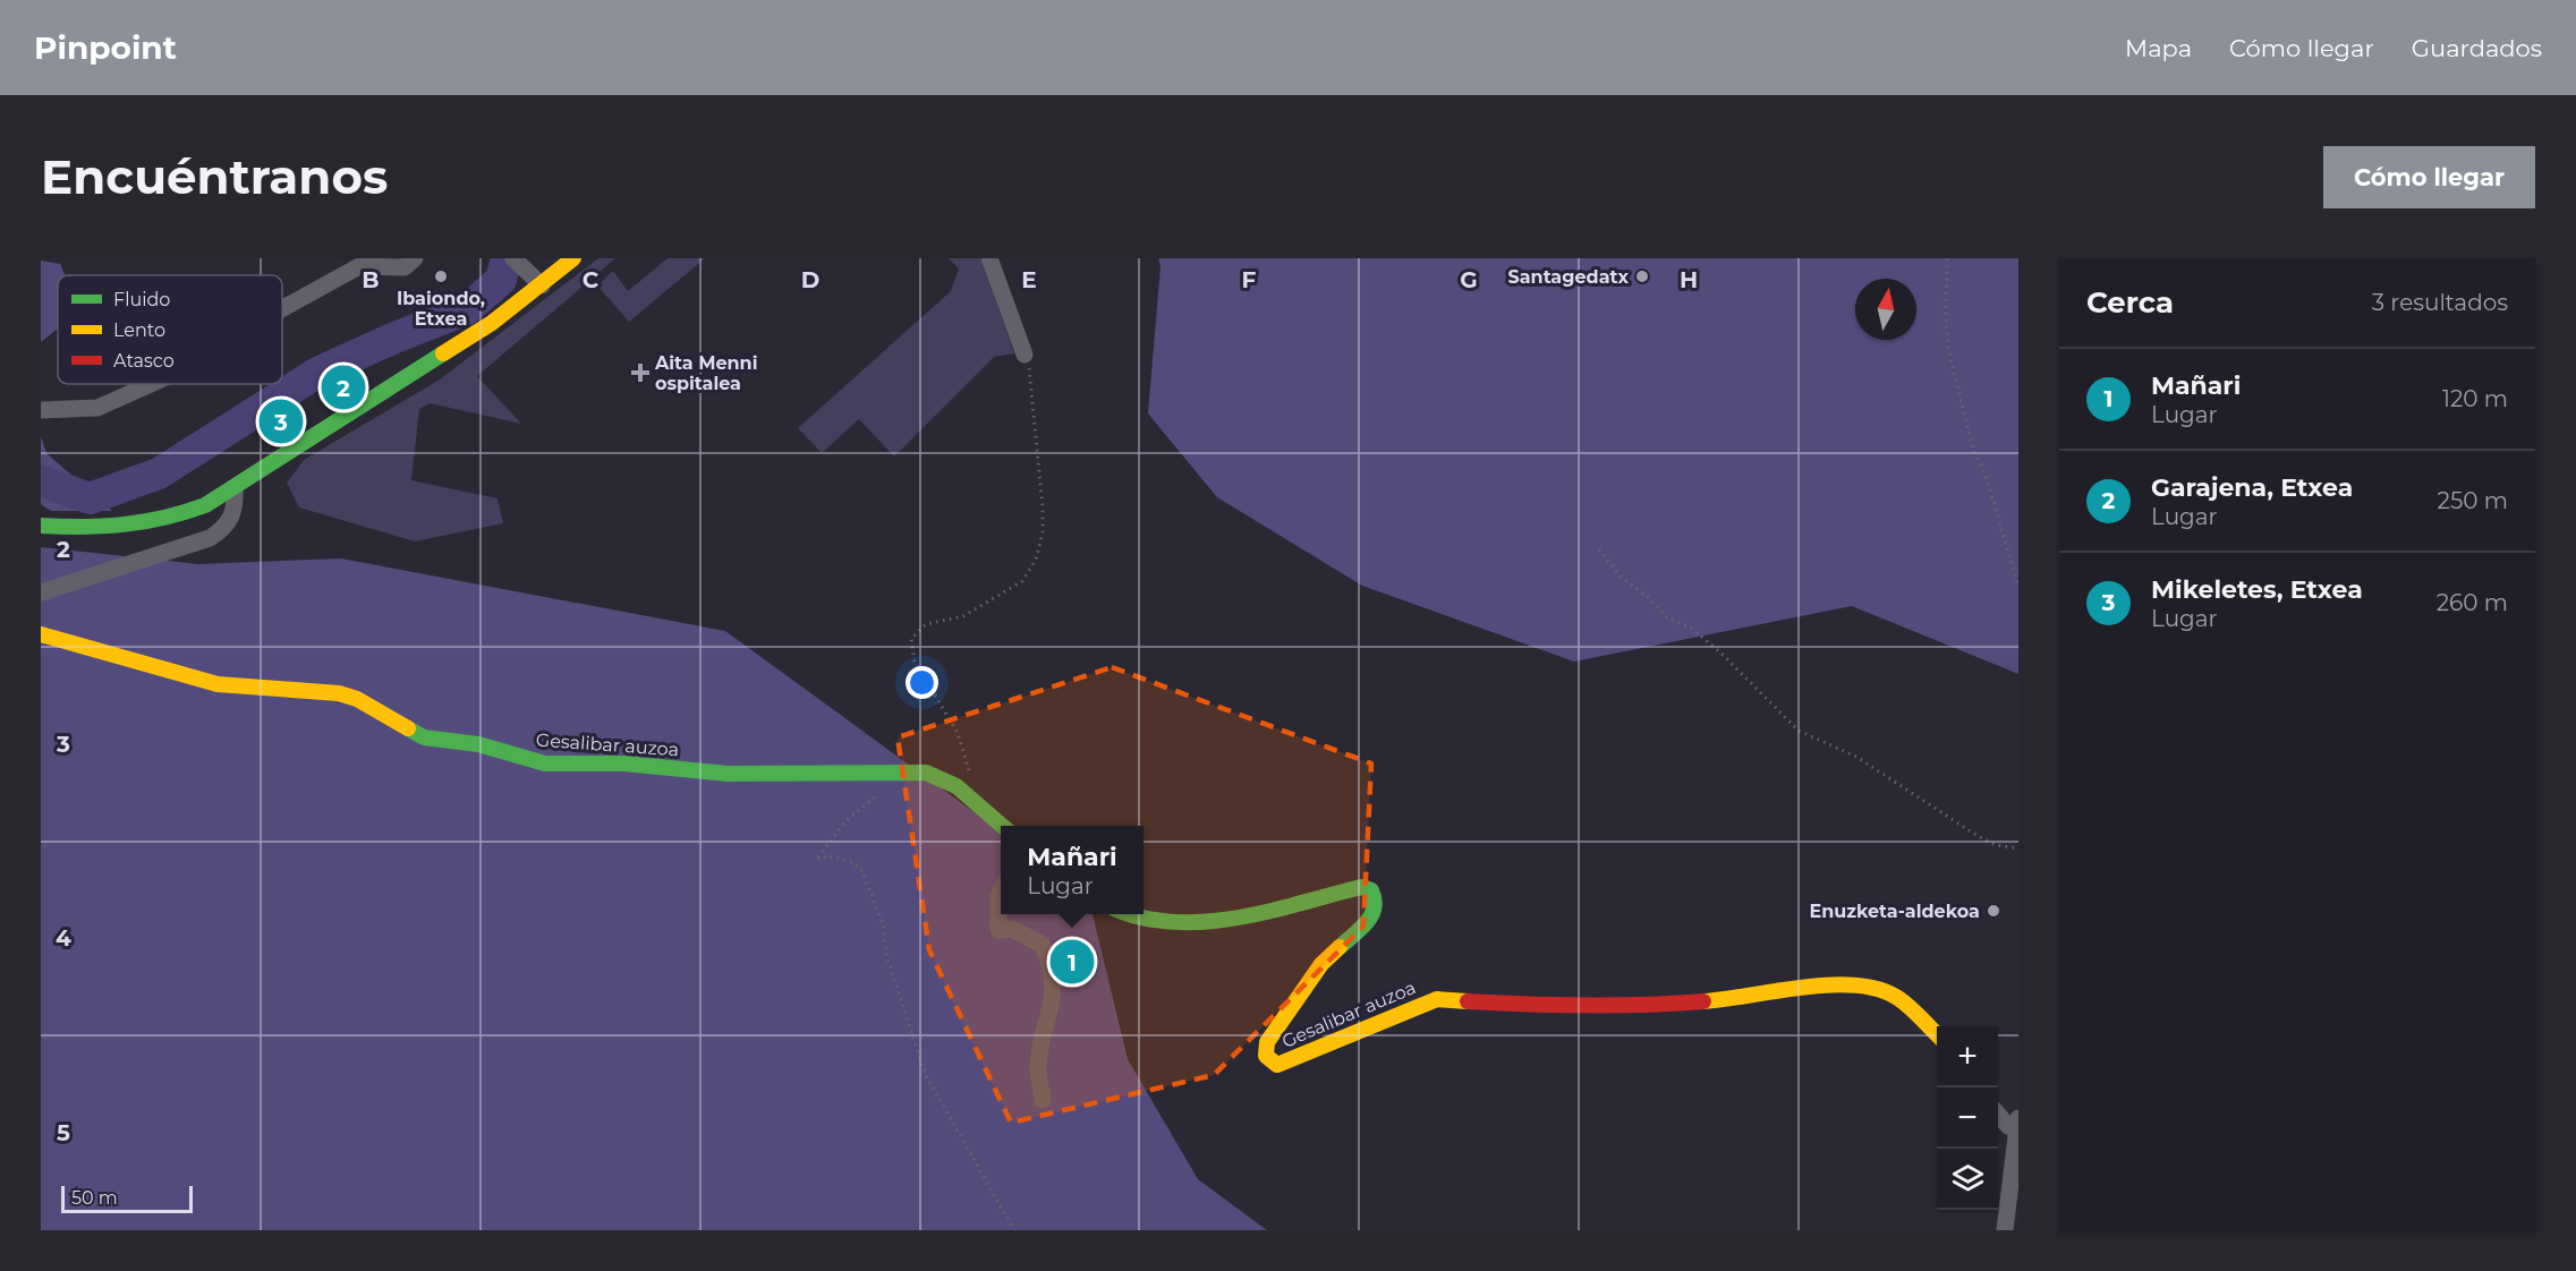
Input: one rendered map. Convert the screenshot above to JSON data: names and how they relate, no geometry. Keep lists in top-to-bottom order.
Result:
{
  "streets": {
    "street": ["Gesalibar auzoa"]
  },
  "places": {
    "other": ["Ibaiondo, Etxea", "Santagedatx", "Enuzketa-aldekoa"],
    "health": ["Aita Menni ospitalea"]
  },
  "legend": ["Fluido", "Lento", "Atasco"],
  "scale_bar": "50 m",
  "north": "top",
  "page": {
    "header": "Pinpoint",
    "nav": ["Mapa", "Cómo llegar", "Guardados"],
    "buttons": "Cómo llegar",
    "title": "Encuéntranos",
    "heading": ["Cerca", "3 resultados"],
    "list": [
      {
        "mark": "1",
        "name": "Mañari",
        "note": "Lugar",
        "value": "120 m"
      },
      {
        "mark": "2",
        "name": "Garajena, Etxea",
        "note": "Lugar",
        "value": "250 m"
      },
      {
        "mark": "3",
        "name": "Mikeletes, Etxea",
        "note": "Lugar",
        "value": "260 m"
      }
    ],
    "pins": ["2", "3", "1"],
    "popup": ["Mañari", "Lugar"],
    "map_buttons": ["+", "−"],
    "scale": "50 m"
  },
  "grid": {
    "columns": [
      "B",
      "C",
      "D",
      "E",
      "F",
      "G",
      "H"
    ],
    "rows": [
      "2",
      "3",
      "4",
      "5"
    ]
  }
}
